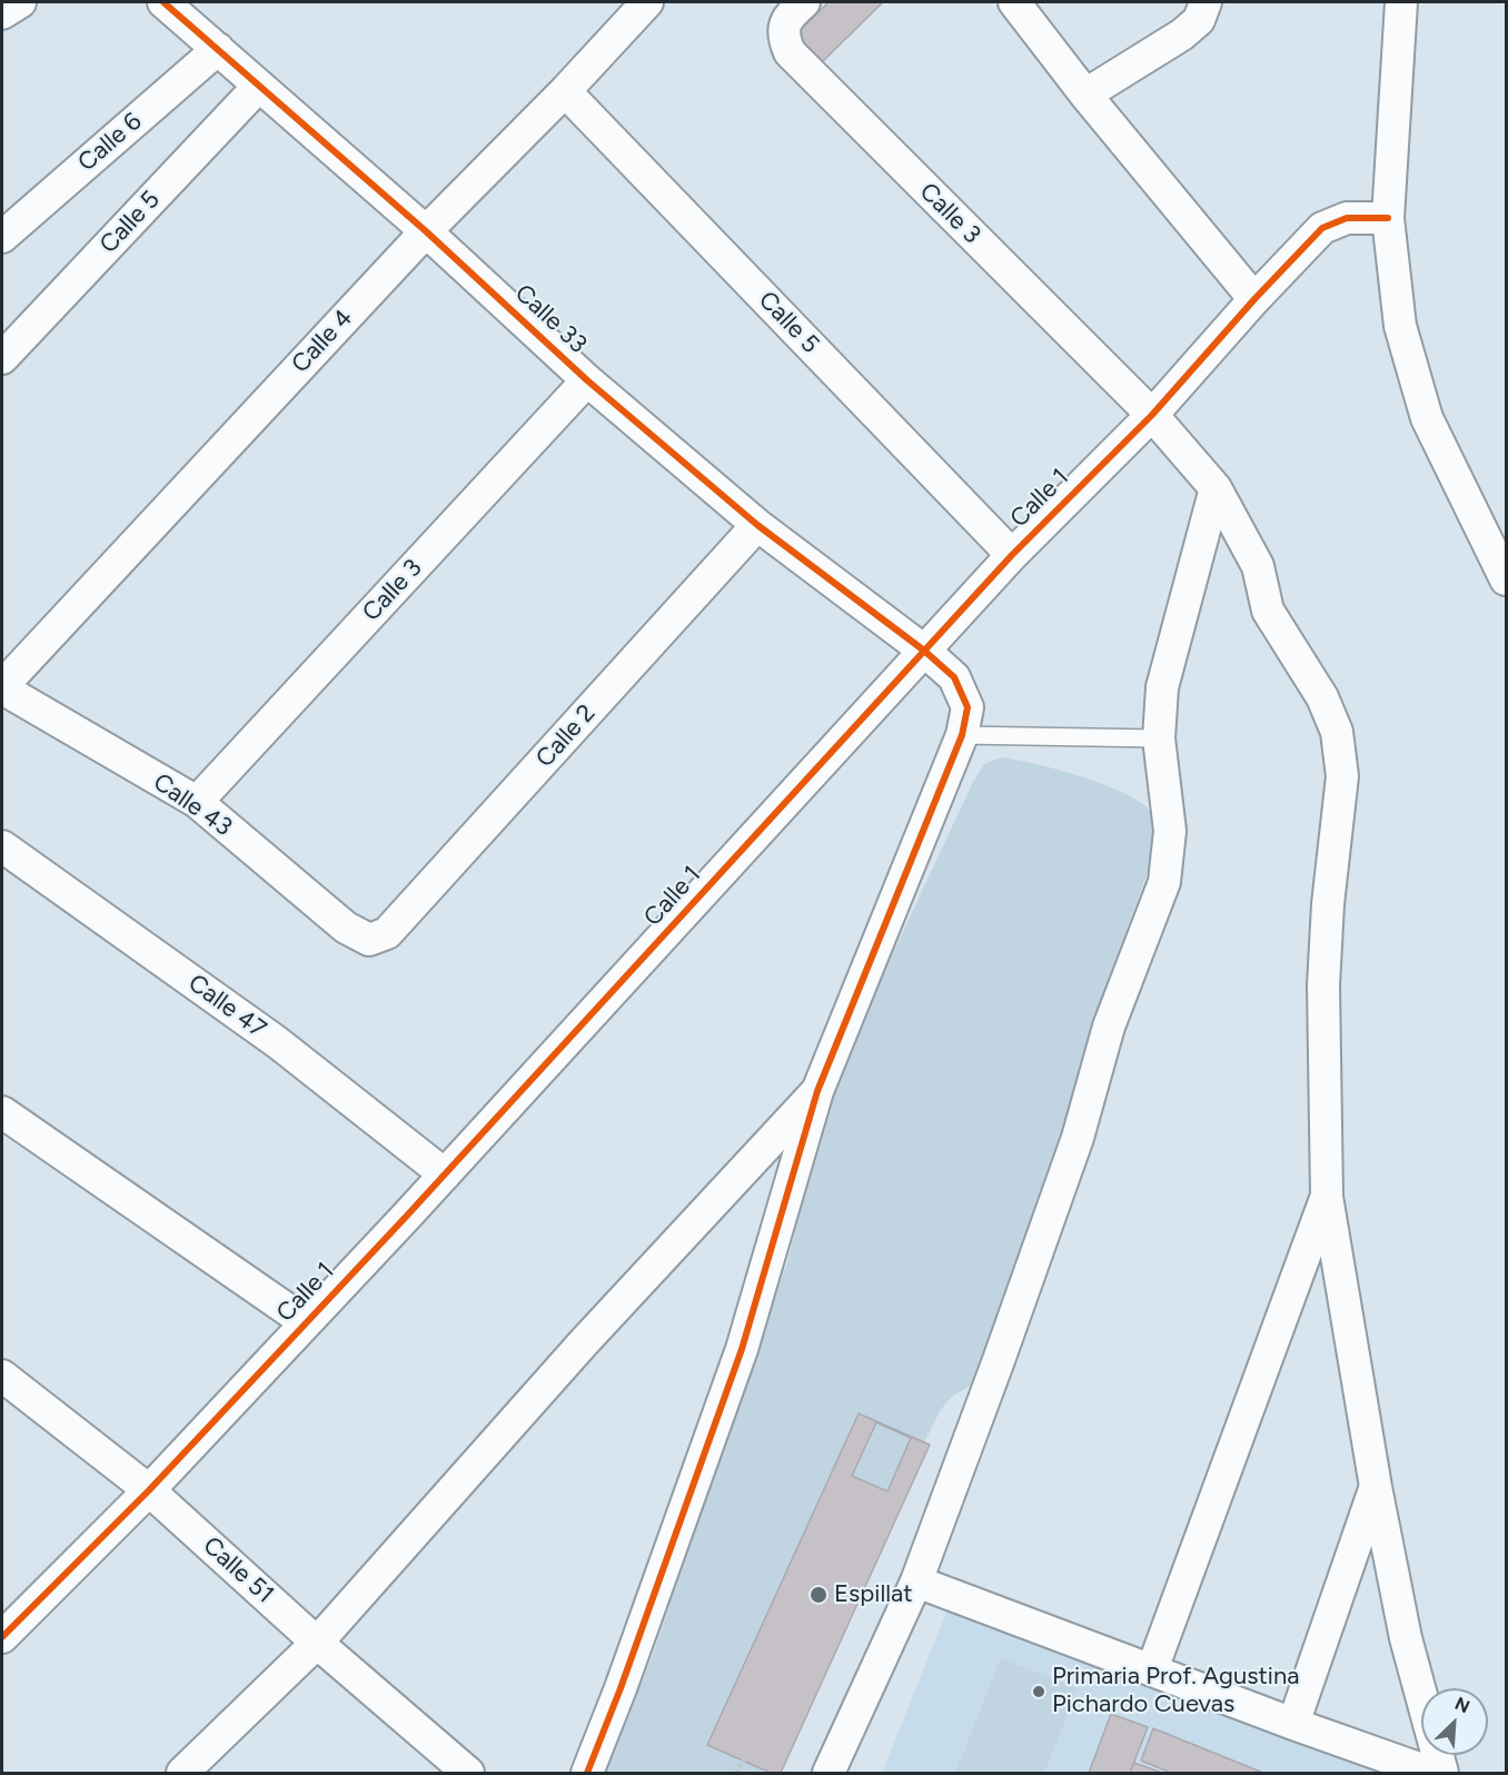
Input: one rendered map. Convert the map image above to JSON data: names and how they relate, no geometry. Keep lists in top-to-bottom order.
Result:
{
  "streets": {
    "street": [
      "Calle 6",
      "Calle 3",
      "Calle 5",
      "Calle 33",
      "Calle 4",
      "Calle 1",
      "Calle 2",
      "Calle 43",
      "Calle 47",
      "Calle 51"
    ]
  },
  "crossings": [
    ["Calle 6", "Calle 33"],
    ["Calle 3", "Calle 33"],
    ["Calle 3", "Calle 1"],
    ["Calle 3", "Calle 43"],
    ["Calle 5", "Calle 33"],
    ["Calle 5", "Calle 4"],
    ["Calle 5", "Calle 1"],
    ["Calle 33", "Calle 4"],
    ["Calle 33", "Calle 1"],
    ["Calle 33", "Calle 2"],
    ["Calle 4", "Calle 43"],
    ["Calle 1", "Calle 47"],
    ["Calle 1", "Calle 51"],
    ["Calle 2", "Calle 43"]
  ],
  "places": ["Espillat", "Primaria Prof. Agustina Pichardo Cuevas"],
  "north": "top right"
}
